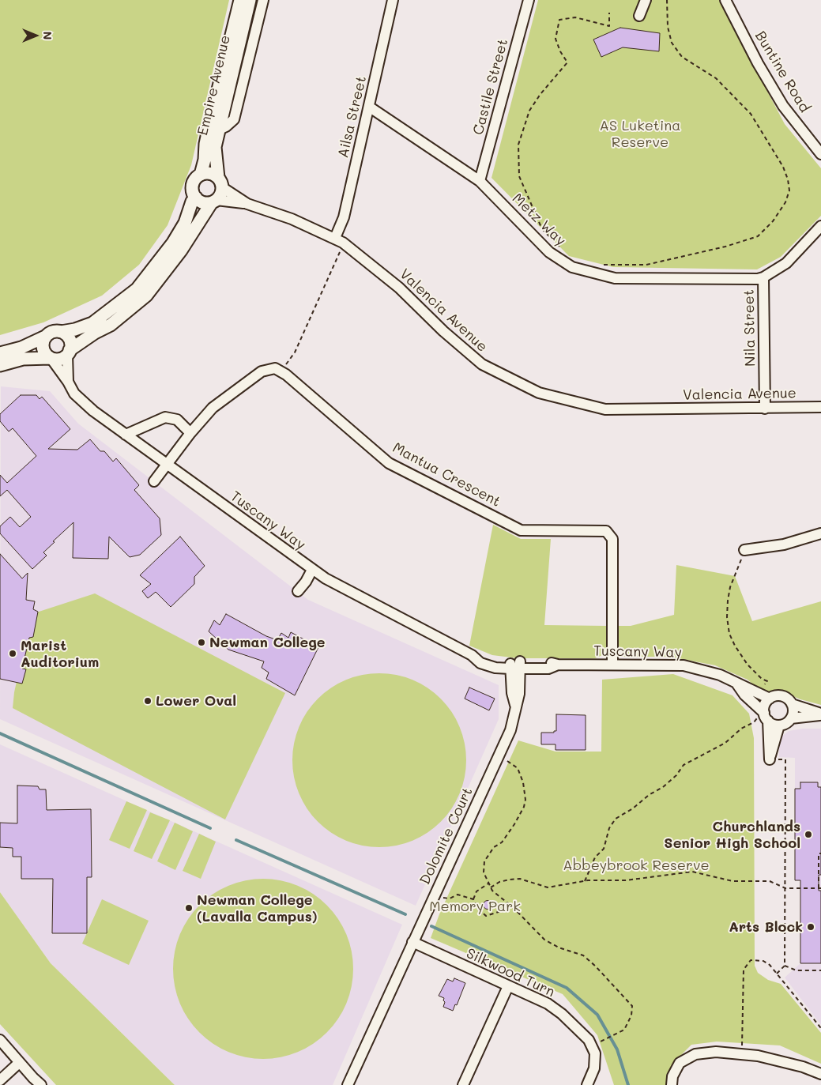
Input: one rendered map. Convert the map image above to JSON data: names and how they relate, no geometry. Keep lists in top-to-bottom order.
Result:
{
  "streets": {
    "main road": ["Empire Avenue"],
    "street": [
      "Buntine Road",
      "Castile Street",
      "Ailsa Street",
      "Metz Way",
      "Valencia Avenue",
      "Nila Street",
      "Mantua Crescent",
      "Tuscany Way",
      "Dolomite Court",
      "Silkwood Turn"
    ]
  },
  "crossings": [
    ["Empire Avenue", "Valencia Avenue"],
    ["Castile Street", "Metz Way"],
    ["Ailsa Street", "Metz Way"],
    ["Ailsa Street", "Valencia Avenue"],
    ["Metz Way", "Nila Street"],
    ["Valencia Avenue", "Nila Street"],
    ["Mantua Crescent", "Tuscany Way"],
    ["Tuscany Way", "Dolomite Court"],
    ["Dolomite Court", "Silkwood Turn"]
  ],
  "parks": ["AS Luketina Reserve", "Abbeybrook Reserve", "Memory Park"],
  "places": [
    "Newman College",
    "Marist Auditorium",
    "Lower Oval",
    "Churchlands Senior High School",
    "Newman College (Lavalla Campus)",
    "Arts Block"
  ],
  "north": "right"
}
